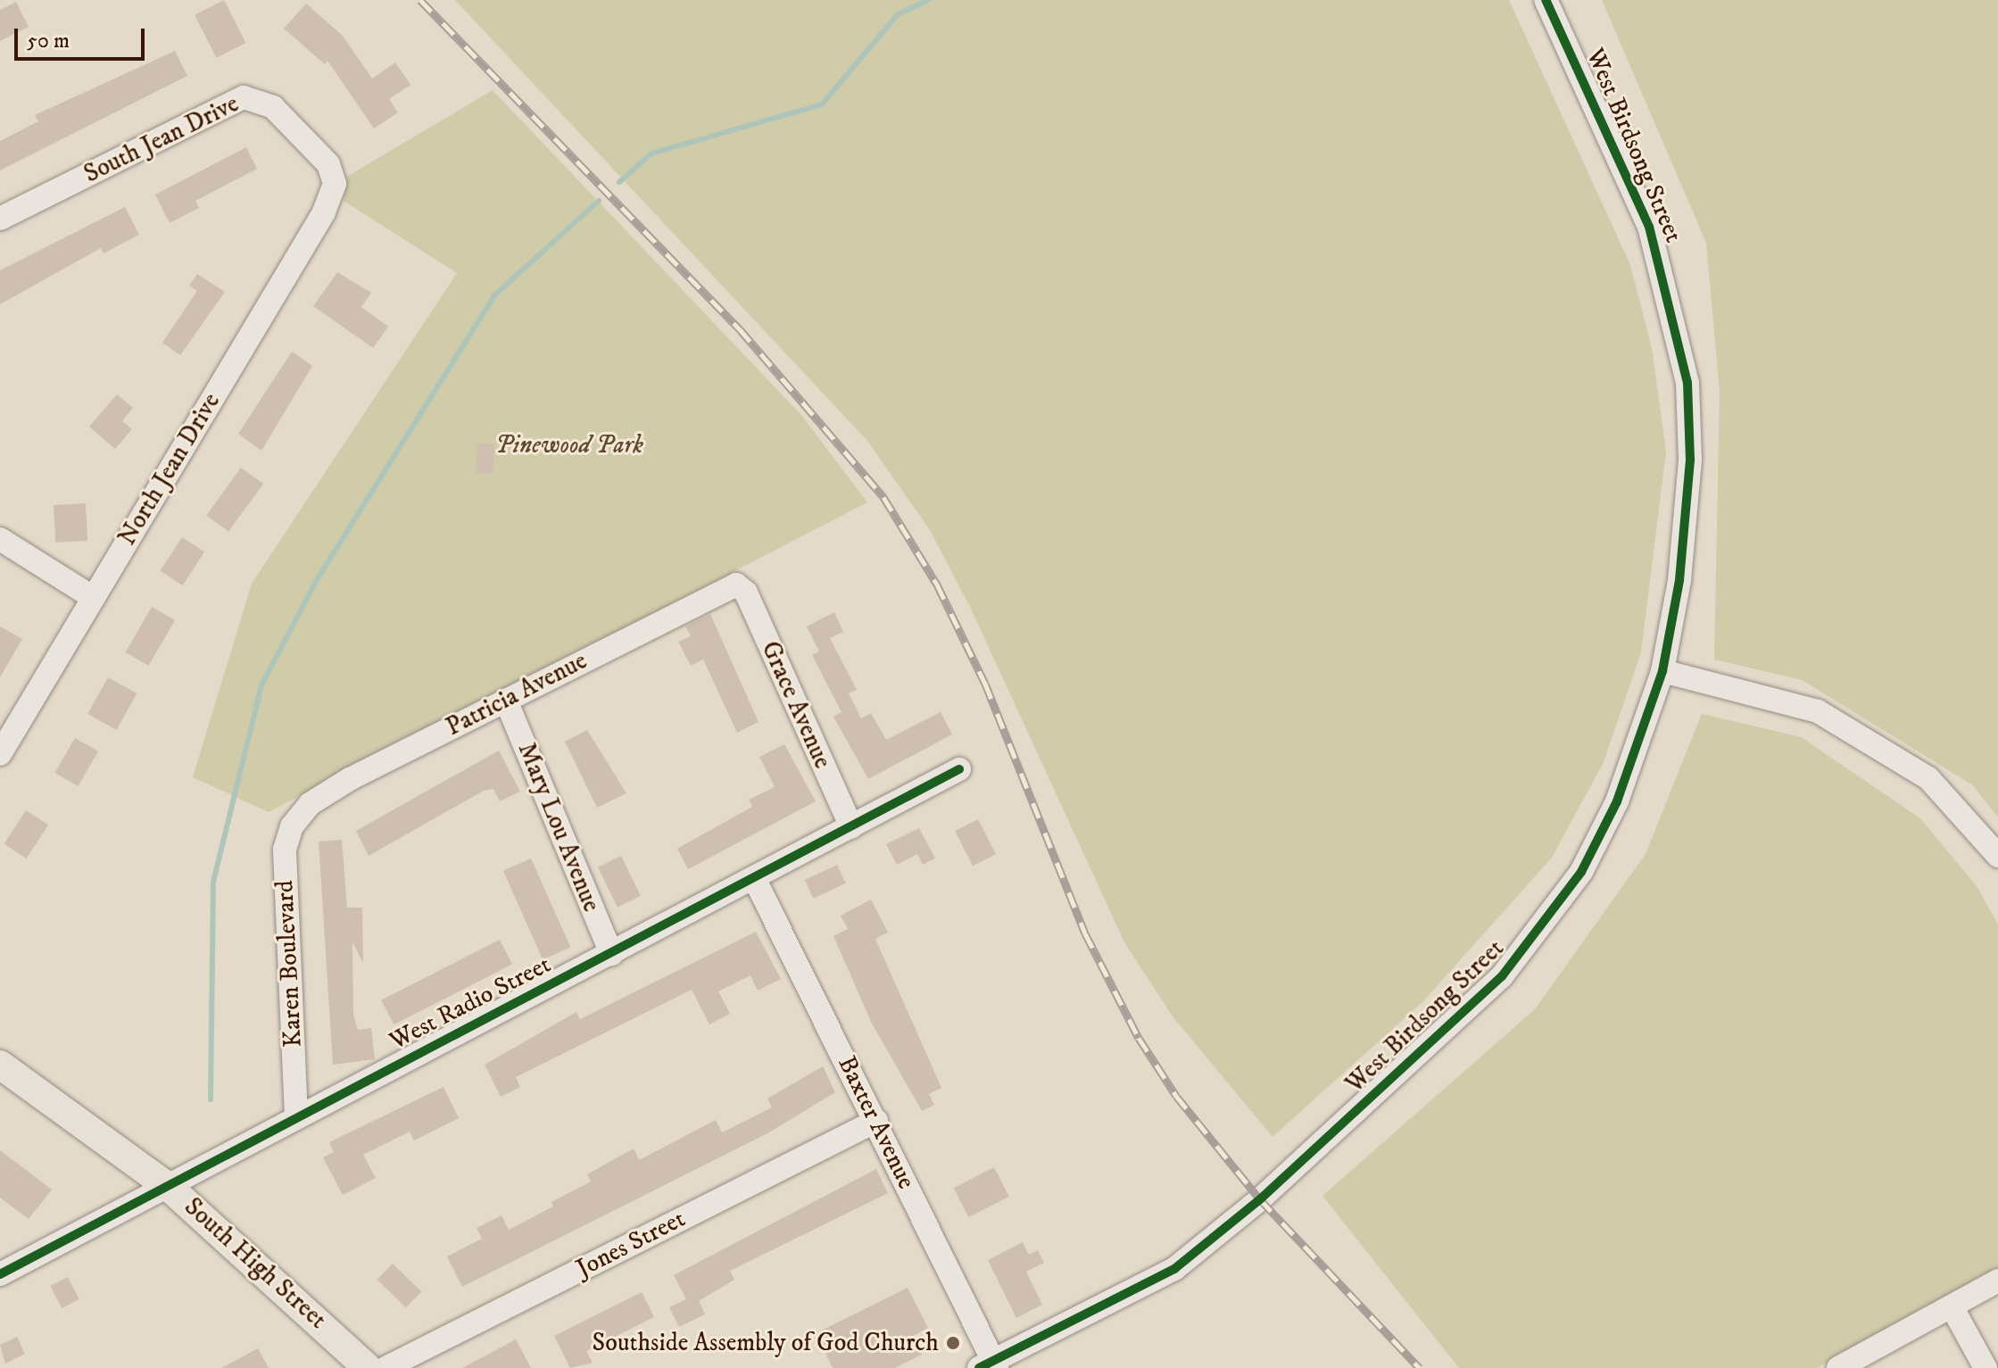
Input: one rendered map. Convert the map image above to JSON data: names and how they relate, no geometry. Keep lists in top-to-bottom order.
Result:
{
  "streets": {
    "main road": ["South High Street"],
    "street": [
      "South Jean Drive",
      "West Birdsong Street",
      "North Jean Drive",
      "Patricia Avenue",
      "Grace Avenue",
      "Mary Lou Avenue",
      "Karen Boulevard",
      "West Radio Street",
      "Baxter Avenue",
      "Jones Street"
    ]
  },
  "crossings": [
    ["South Jean Drive", "North Jean Drive"],
    ["West Birdsong Street", "Baxter Avenue"],
    ["Patricia Avenue", "Grace Avenue"],
    ["Patricia Avenue", "Mary Lou Avenue"],
    ["Patricia Avenue", "Karen Boulevard"],
    ["Grace Avenue", "West Radio Street"],
    ["Mary Lou Avenue", "West Radio Street"],
    ["Karen Boulevard", "West Radio Street"],
    ["West Radio Street", "Baxter Avenue"],
    ["West Radio Street", "South High Street"],
    ["Baxter Avenue", "Jones Street"]
  ],
  "parks": ["Pinewood Park"],
  "places": ["Southside Assembly of God Church"],
  "scale_bar": "50 m"
}
